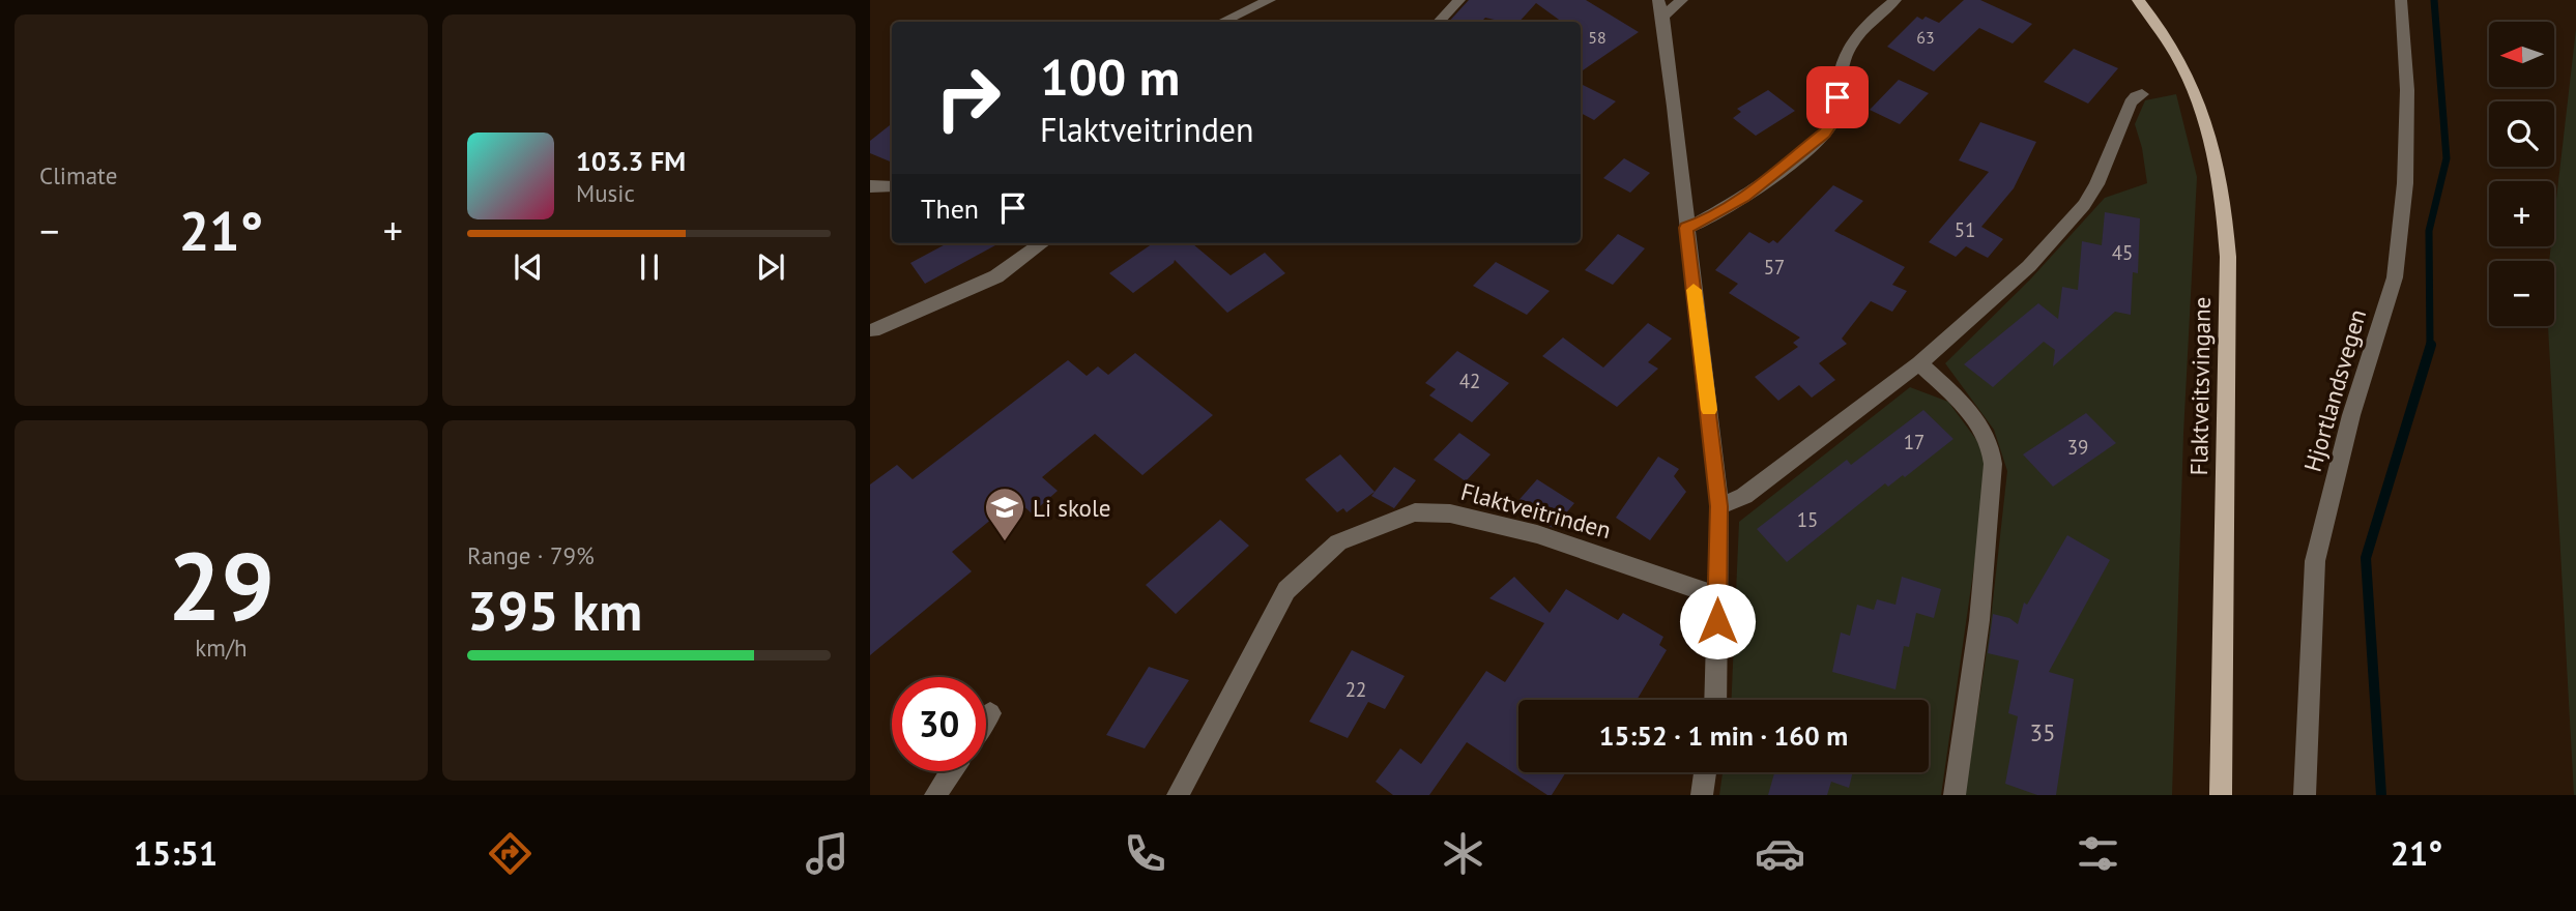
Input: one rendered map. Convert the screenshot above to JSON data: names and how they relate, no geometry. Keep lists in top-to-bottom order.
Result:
{
  "streets": {
    "main road": ["Flaktveitsvingane"],
    "street": ["Hjortlandsvegen", "Flaktveitrinden"]
  },
  "places": {
    "school or university": ["Li skole"]
  },
  "house_numbers": [
    "58",
    "63",
    "51",
    "45",
    "57",
    "42",
    "17",
    "39",
    "15",
    "22",
    "35"
  ],
  "north": "left",
  "page": {
    "tile": [
      "Climate",
      ["29", "km/h"],
      ["Range · 79%", "395 km"]
    ],
    "map_buttons": ["+", "−"],
    "turn": ["100 m", "Flaktveitrinden"],
    "song": ["103.3 FM", "Music"],
    "then": "Then",
    "heat": ["−", "21°", "+"],
    "limit": "30",
    "trip": "15:52 · 1 min · 160 m",
    "tabs": ["15:51", "21°"]
  }
}
